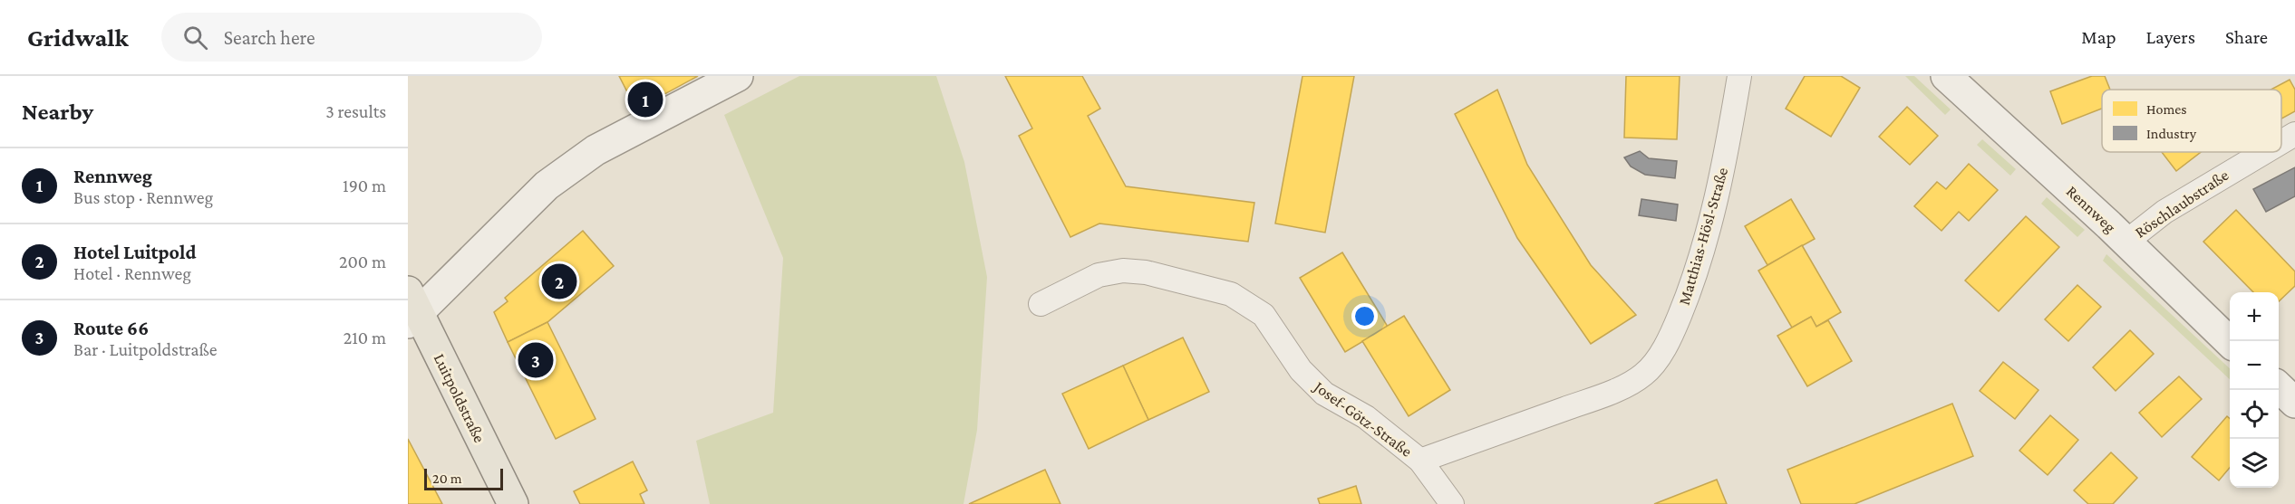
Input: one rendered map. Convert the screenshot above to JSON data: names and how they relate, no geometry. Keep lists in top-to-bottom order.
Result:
{
  "streets": {
    "main road": ["Rennweg", "Luitpoldstraße"],
    "street": ["Röschlaubstraße", "Matthias-Hösl-Straße", "Josef-Götz-Straße"]
  },
  "crossings": [
    ["Röschlaubstraße", "Rennweg"],
    ["Matthias-Hösl-Straße", "Josef-Götz-Straße"]
  ],
  "legend": ["Homes", "Industry"],
  "scale_bar": "20 m",
  "page": {
    "header": "Gridwalk",
    "search": "Search here",
    "nav": ["Map", "Layers", "Share"],
    "heading": ["Nearby", "3 results"],
    "pins": ["1", "2", "3"],
    "list": [
      {
        "mark": "1",
        "name": "Rennweg",
        "note": "Bus stop · Rennweg",
        "value": "190 m"
      },
      {
        "mark": "2",
        "name": "Hotel Luitpold",
        "note": "Hotel · Rennweg",
        "value": "200 m"
      },
      {
        "mark": "3",
        "name": "Route 66",
        "note": "Bar · Luitpoldstraße",
        "value": "210 m"
      }
    ],
    "map_buttons": ["+", "−"],
    "scale": "20 m"
  }
}
